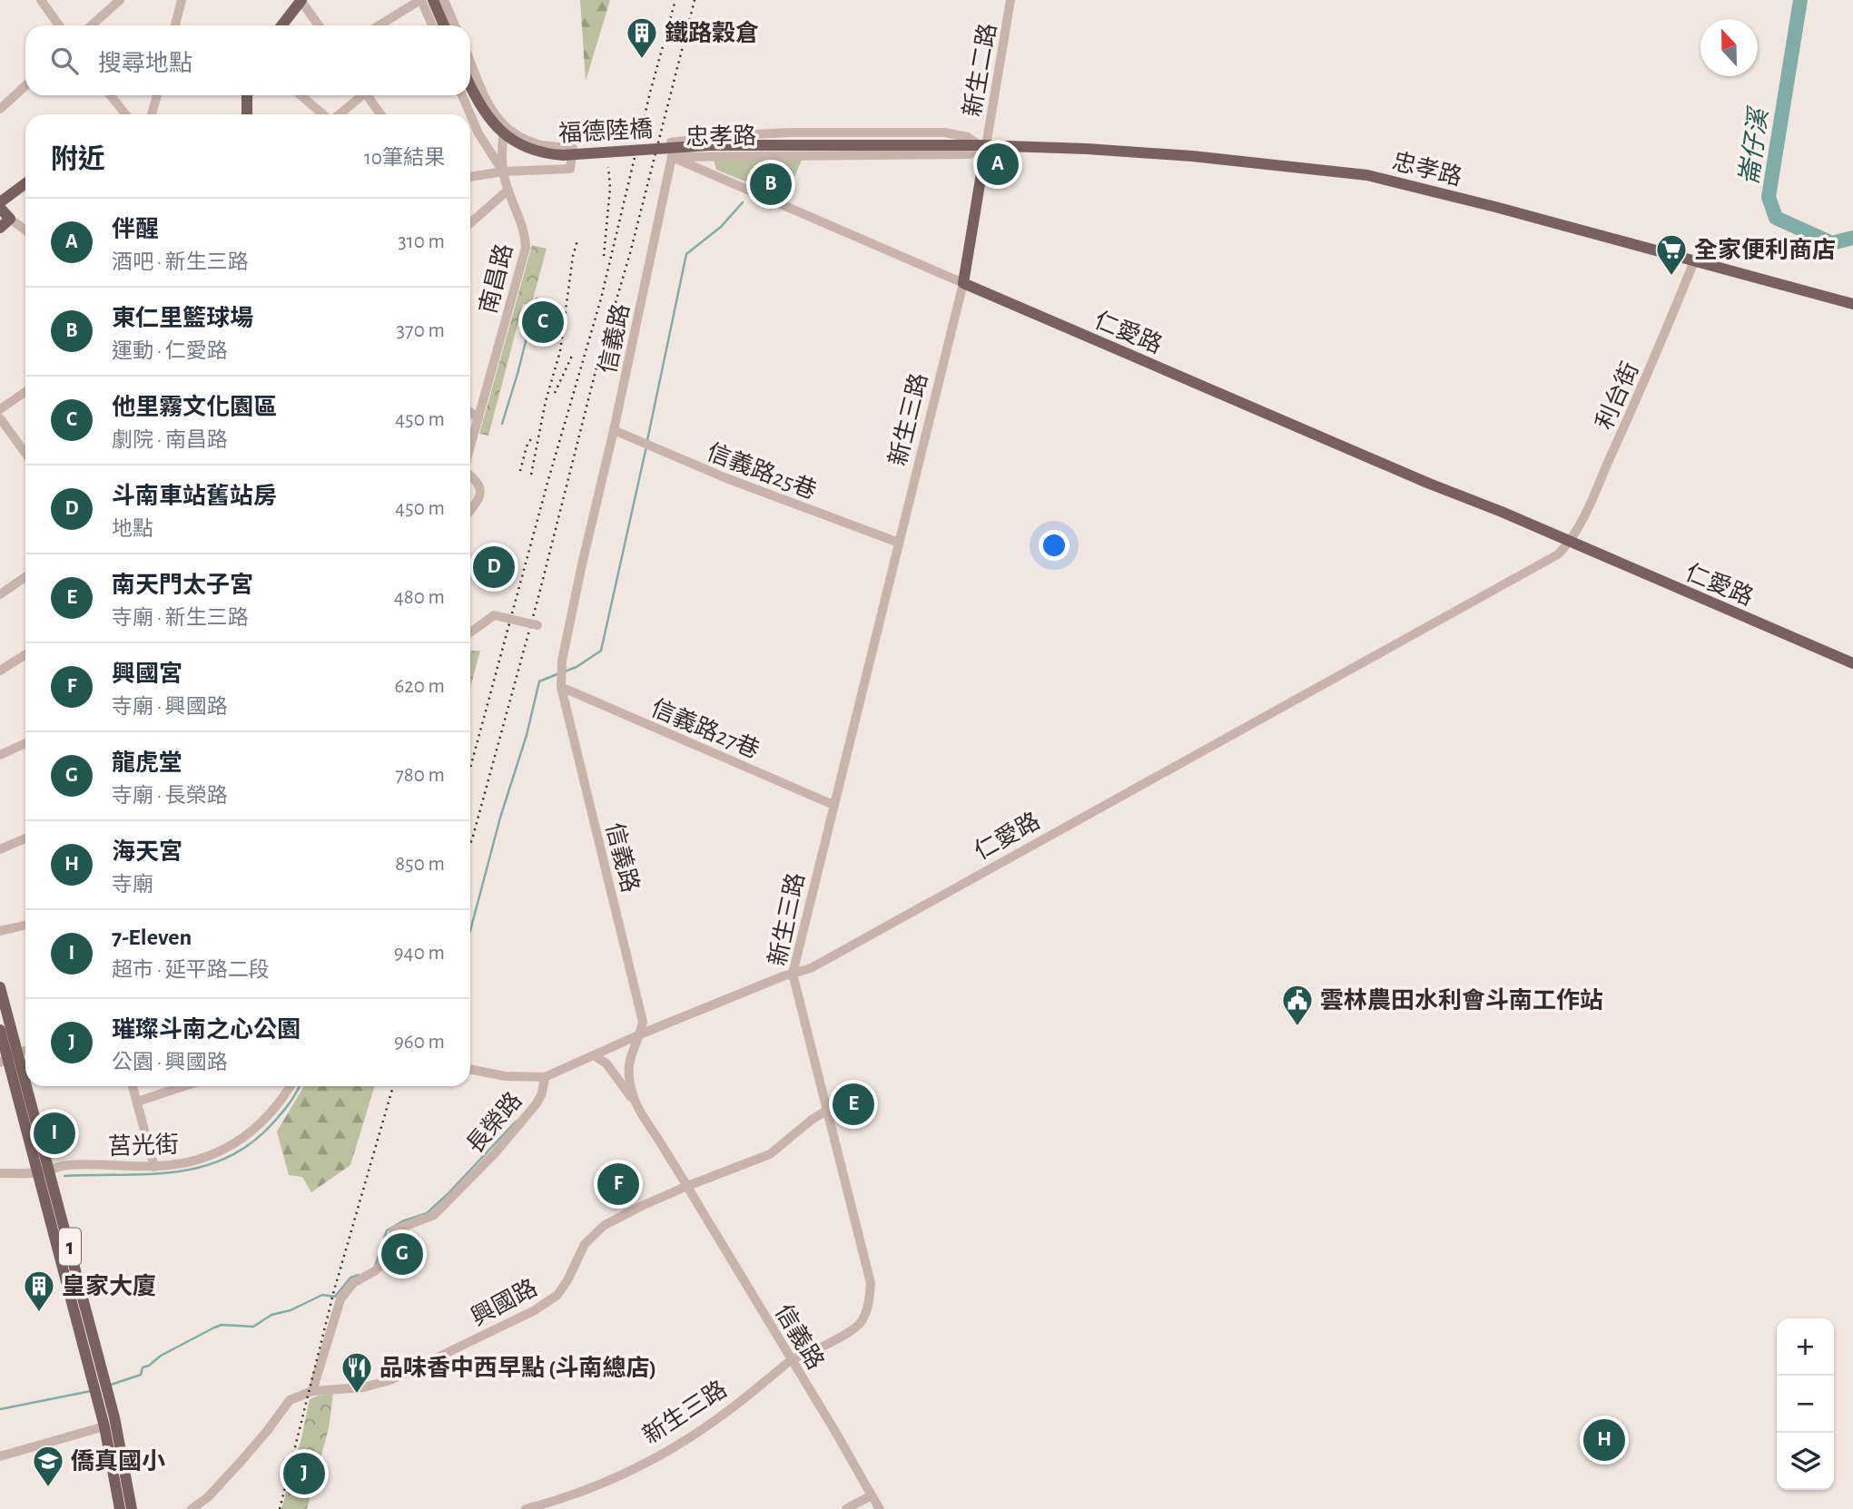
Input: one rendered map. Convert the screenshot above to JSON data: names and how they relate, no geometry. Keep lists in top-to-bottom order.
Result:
{
  "streets": {
    "main road": [
      "福德陸橋",
      "忠孝路",
      "仁愛路",
      "新生三路",
      "1"
    ],
    "street": [
      "新生二路",
      "南昌路",
      "信義路",
      "利台街",
      "信義路25巷",
      "信義路27巷",
      "長榮路",
      "莒光街",
      "興國路"
    ]
  },
  "crossings": [
    ["新生二路", "福德陸橋"],
    ["新生二路", "忠孝路"],
    ["新生二路", "新生三路"],
    ["福德陸橋", "忠孝路"],
    ["福德陸橋", "新生三路"],
    ["忠孝路", "仁愛路"],
    ["忠孝路", "信義路"],
    ["忠孝路", "利台街"],
    ["忠孝路", "新生三路"],
    ["仁愛路", "信義路"],
    ["仁愛路", "利台街"],
    ["仁愛路", "新生三路"],
    ["仁愛路", "長榮路"],
    ["信義路", "新生三路"],
    ["信義路", "信義路25巷"],
    ["信義路", "信義路27巷"],
    ["信義路", "長榮路"],
    ["信義路", "興國路"],
    ["新生三路", "信義路25巷"],
    ["新生三路", "信義路27巷"],
    ["新生三路", "長榮路"],
    ["新生三路", "興國路"],
    ["長榮路", "興國路"],
    ["莒光街", "1"]
  ],
  "water": ["崙仔溪"],
  "places": {
    "building": ["鐵路穀倉", "皇家大廈"],
    "supermarket": ["全家便利商店"],
    "public building": ["雲林農田水利會斗南工作站"],
    "restaurant": ["品味香中西早點 (斗南總店)"],
    "school or university": ["僑真國小"]
  },
  "north": "top",
  "page": {
    "search": "搜尋地點",
    "heading": ["附近", "10筆結果"],
    "pins": [
      "A",
      "B",
      "C",
      "D",
      "E",
      "I",
      "F",
      "G",
      "H",
      "J"
    ],
    "list": [
      {
        "mark": "A",
        "name": "伴醒",
        "note": "酒吧 · 新生三路",
        "value": "310 m"
      },
      {
        "mark": "B",
        "name": "東仁里籃球場",
        "note": "運動 · 仁愛路",
        "value": "370 m"
      },
      {
        "mark": "C",
        "name": "他里霧文化園區",
        "note": "劇院 · 南昌路",
        "value": "450 m"
      },
      {
        "mark": "D",
        "name": "斗南車站舊站房",
        "note": "地點",
        "value": "450 m"
      },
      {
        "mark": "E",
        "name": "南天門太子宮",
        "note": "寺廟 · 新生三路",
        "value": "480 m"
      },
      {
        "mark": "F",
        "name": "興國宮",
        "note": "寺廟 · 興國路",
        "value": "620 m"
      },
      {
        "mark": "G",
        "name": "龍虎堂",
        "note": "寺廟 · 長榮路",
        "value": "780 m"
      },
      {
        "mark": "H",
        "name": "海天宮",
        "note": "寺廟",
        "value": "850 m"
      },
      {
        "mark": "I",
        "name": "7-Eleven",
        "note": "超市 · 延平路二段",
        "value": "940 m"
      },
      {
        "mark": "J",
        "name": "璀璨斗南之心公園",
        "note": "公園 · 興國路",
        "value": "960 m"
      }
    ],
    "map_buttons": ["+", "−"]
  }
}
